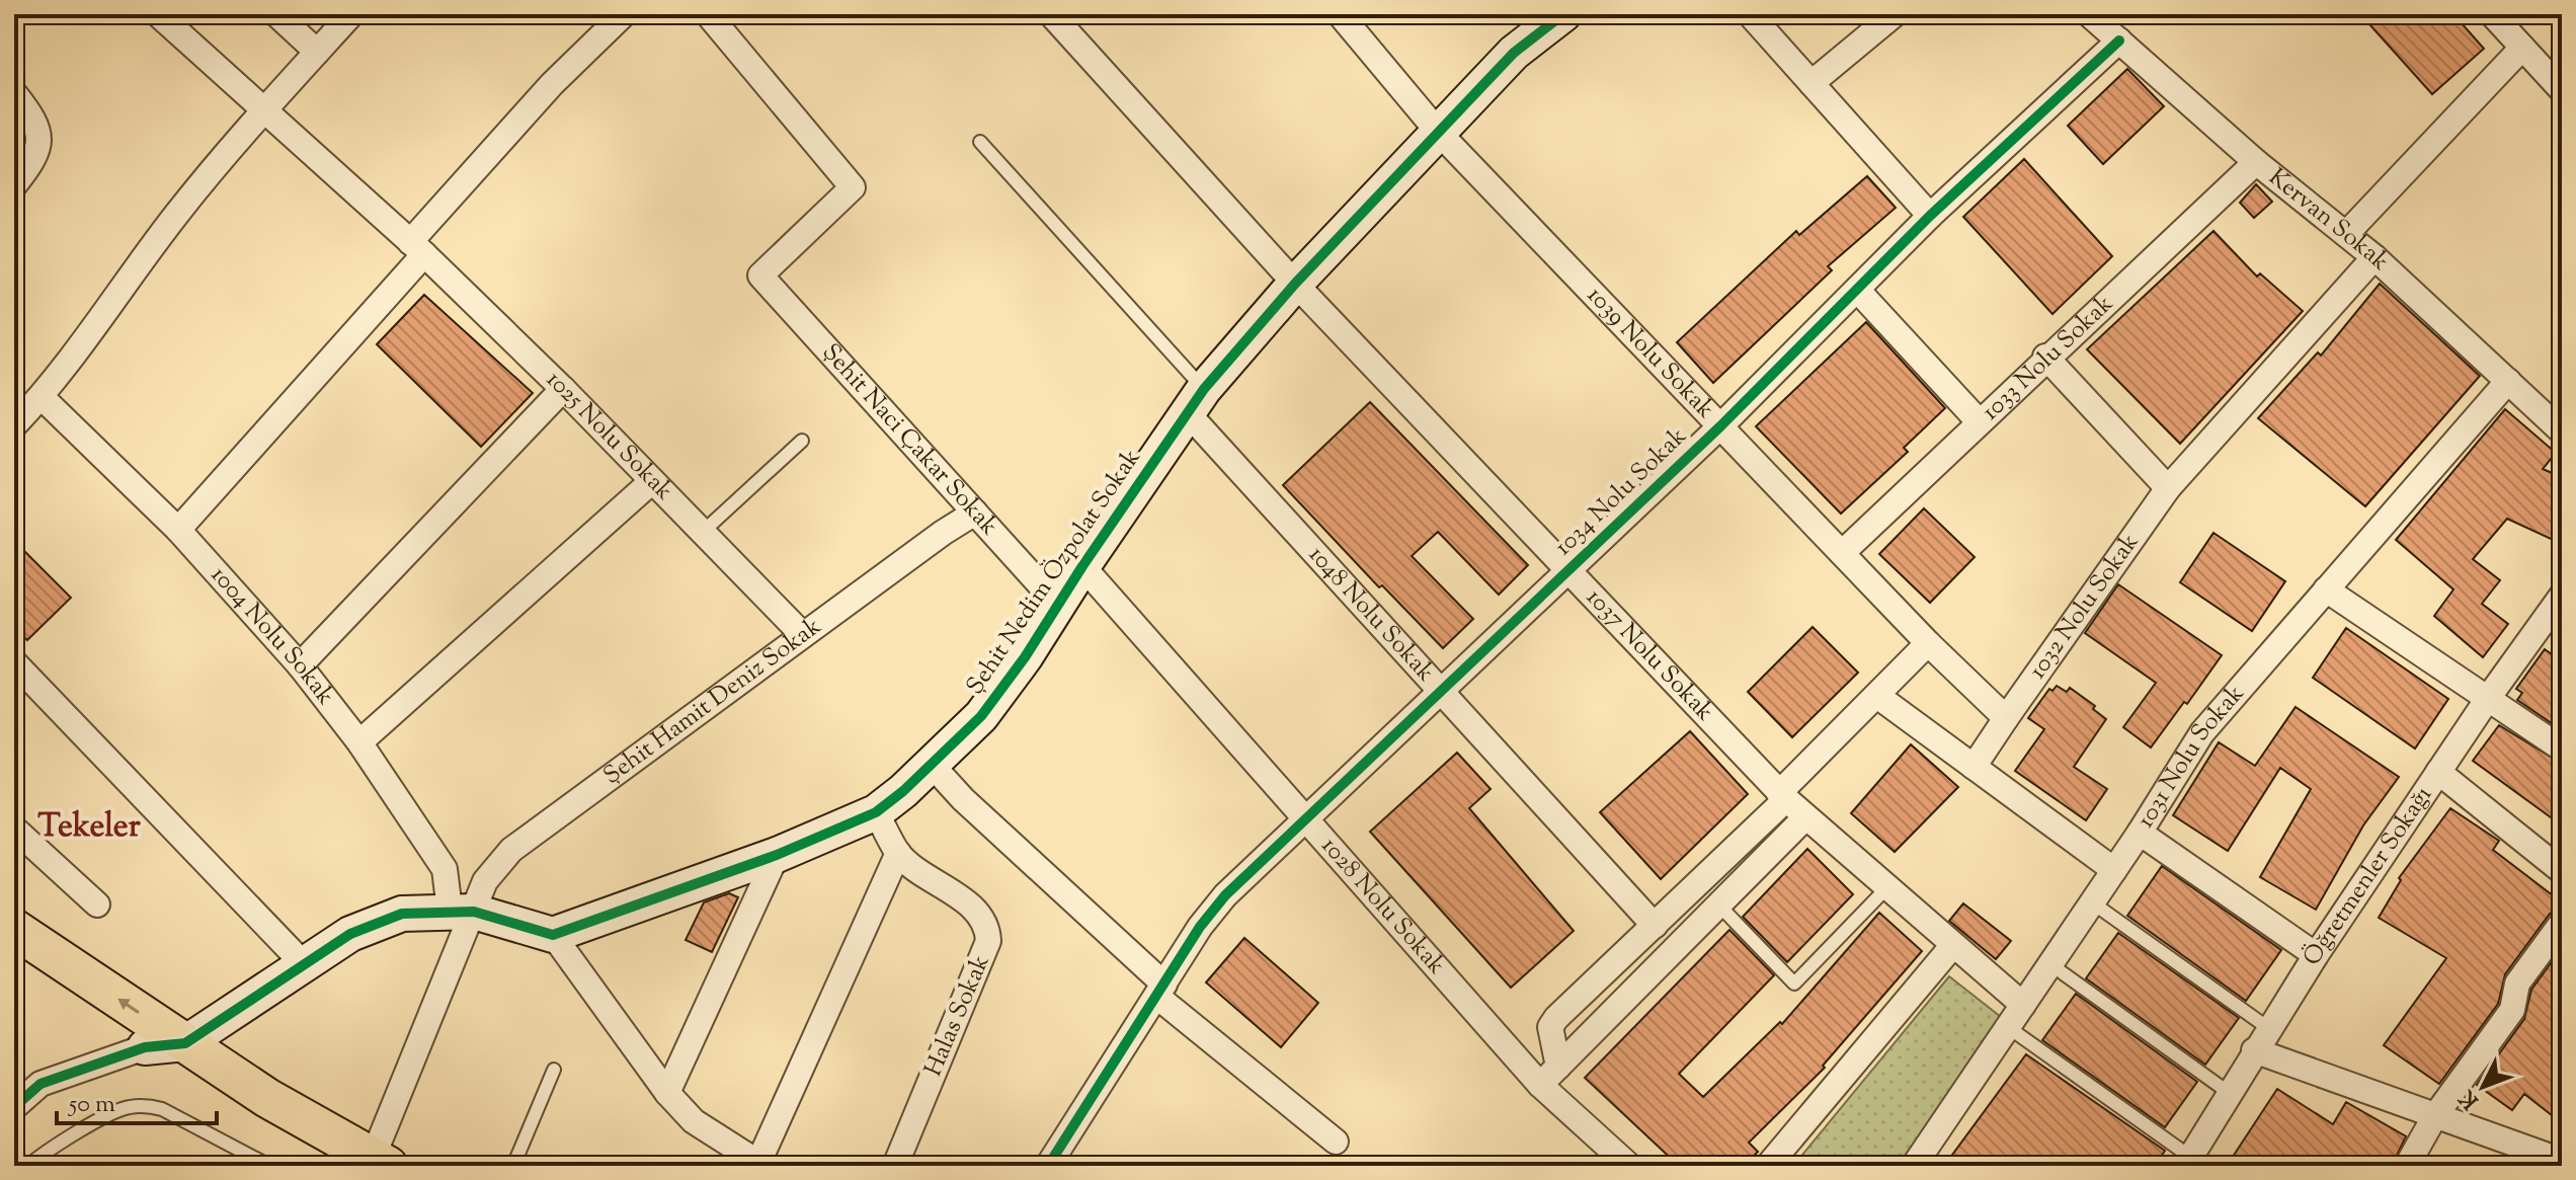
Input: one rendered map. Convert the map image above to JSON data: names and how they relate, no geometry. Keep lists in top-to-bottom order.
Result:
{
  "streets": {
    "street": [
      "Kervan Sokak",
      "1039 Nolu Sokak",
      "1033 Nolu Sokak",
      "1025 Nolu Sokak",
      "Şehit Naci Çakar Sokak",
      "1034 Nolu Sokak",
      "Şehit Nedim Özpolat Sokak",
      "1032 Nolu Sokak",
      "1048 Nolu Sokak",
      "1004 Nolu Sokak",
      "1037 Nolu Sokak",
      "Şehit Hamit Deniz Sokak",
      "1031 Nolu Sokak",
      "Öğretmenler Sokağı",
      "1028 Nolu Sokak",
      "Halas Sokak"
    ]
  },
  "crossings": [
    ["Kervan Sokak", "1033 Nolu Sokak"],
    ["Kervan Sokak", "1034 Nolu Sokak"],
    ["Kervan Sokak", "1032 Nolu Sokak"],
    ["Kervan Sokak", "1031 Nolu Sokak"],
    ["1039 Nolu Sokak", "1033 Nolu Sokak"],
    ["1039 Nolu Sokak", "1034 Nolu Sokak"],
    ["1039 Nolu Sokak", "Şehit Nedim Özpolat Sokak"],
    ["1025 Nolu Sokak", "Şehit Hamit Deniz Sokak"],
    ["Şehit Naci Çakar Sokak", "Şehit Nedim Özpolat Sokak"],
    ["Şehit Naci Çakar Sokak", "Şehit Hamit Deniz Sokak"],
    ["1034 Nolu Sokak", "1048 Nolu Sokak"],
    ["1034 Nolu Sokak", "1037 Nolu Sokak"],
    ["1034 Nolu Sokak", "1028 Nolu Sokak"],
    ["Şehit Nedim Özpolat Sokak", "1048 Nolu Sokak"],
    ["Şehit Nedim Özpolat Sokak", "1037 Nolu Sokak"],
    ["Şehit Nedim Özpolat Sokak", "1028 Nolu Sokak"],
    ["Şehit Nedim Özpolat Sokak", "Halas Sokak"],
    ["1004 Nolu Sokak", "Şehit Hamit Deniz Sokak"],
    ["1037 Nolu Sokak", "1031 Nolu Sokak"]
  ],
  "districts": ["Tekeler"],
  "scale_bar": "50 m",
  "north": "bottom left"
}
